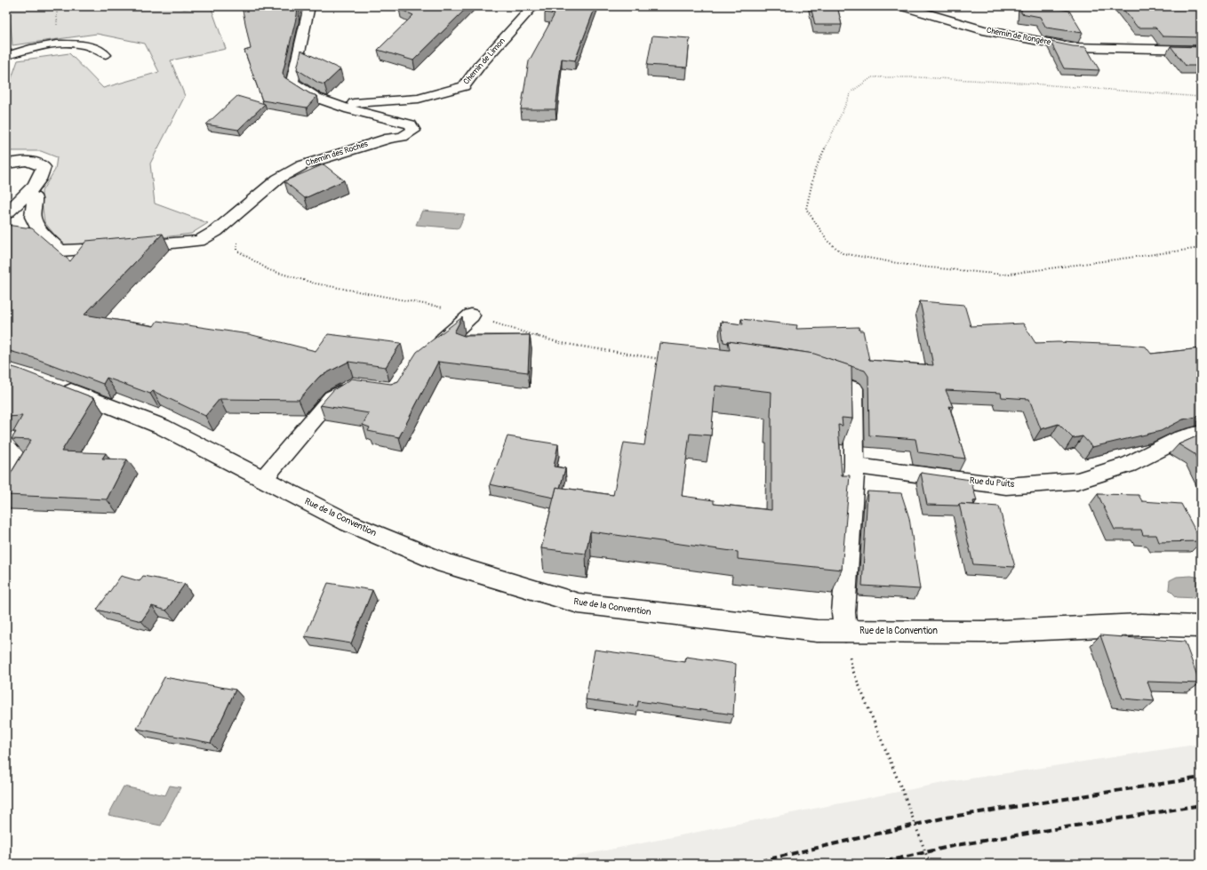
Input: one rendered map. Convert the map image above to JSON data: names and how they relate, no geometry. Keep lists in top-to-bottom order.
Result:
{
  "streets": {
    "street": [
      "Chemin de Rongère",
      "Chemin de Limon",
      "Chemin des Roches",
      "Rue du Puits",
      "Rue de la Convention"
    ]
  },
  "crossings": [
    ["Chemin de Limon", "Chemin des Roches"]
  ]
}
